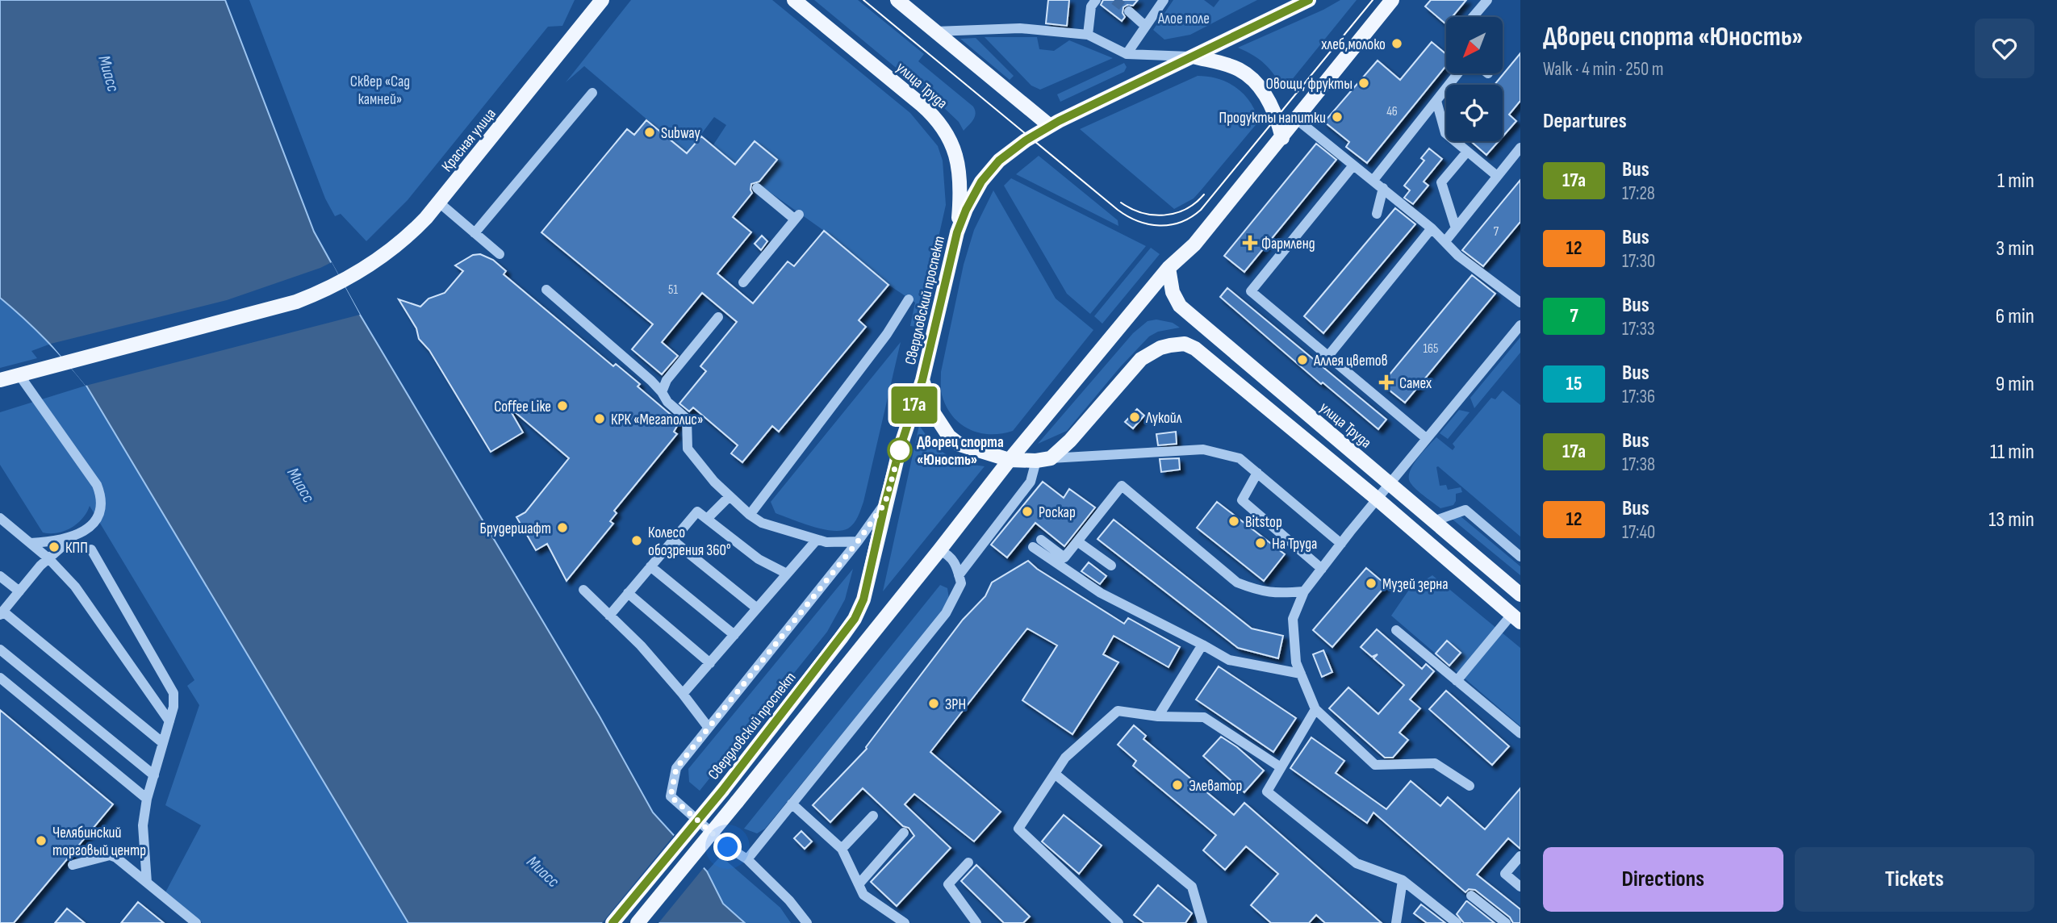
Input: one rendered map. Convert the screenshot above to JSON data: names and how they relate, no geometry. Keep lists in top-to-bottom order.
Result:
{
  "streets": {
    "main road": ["улица Труда", "Красная улица", "Свердловский проспект"]
  },
  "crossings": [
    ["улица Труда", "Свердловский проспект"]
  ],
  "water": ["Миасс"],
  "parks": ["Алое поле", "Сквер «Сад камней»"],
  "places": {
    "other": [
      "хлеб,молоко",
      "Овощи, фрукты",
      "Продукты напитки",
      "Subway",
      "Аллея цветов",
      "Coffee Like",
      "Лукойл",
      "КРК «Мегаполис»",
      "Дворец спорта «Юность»",
      "Роскар",
      "Bitstop",
      "Брудершафт",
      "Колесо обозрения 360°",
      "На Труда",
      "КПП",
      "Музей зерна",
      "ЗРН",
      "Элеватор",
      "Челябинский торговый центр"
    ],
    "health": ["Фармленд", "Самех"]
  },
  "lines": ["bus line 17a"],
  "house_numbers": [
    "46",
    "7",
    "51",
    "165"
  ],
  "north": "bottom left",
  "page": {
    "on_map": "17a",
    "heading": [
      ["Дворец спорта «Юность»", "Walk · 4 min · 250 m"],
      "Departures"
    ],
    "list": [
      {
        "mark": "17a",
        "name": "Bus",
        "note": "17:28",
        "value": "1 min"
      },
      {
        "mark": "12",
        "name": "Bus",
        "note": "17:30",
        "value": "3 min"
      },
      {
        "mark": "7",
        "name": "Bus",
        "note": "17:33",
        "value": "6 min"
      },
      {
        "mark": "15",
        "name": "Bus",
        "note": "17:36",
        "value": "9 min"
      },
      {
        "mark": "17a",
        "name": "Bus",
        "note": "17:38",
        "value": "11 min"
      },
      {
        "mark": "12",
        "name": "Bus",
        "note": "17:40",
        "value": "13 min"
      }
    ],
    "buttons": ["Directions", "Tickets"]
  }
}
